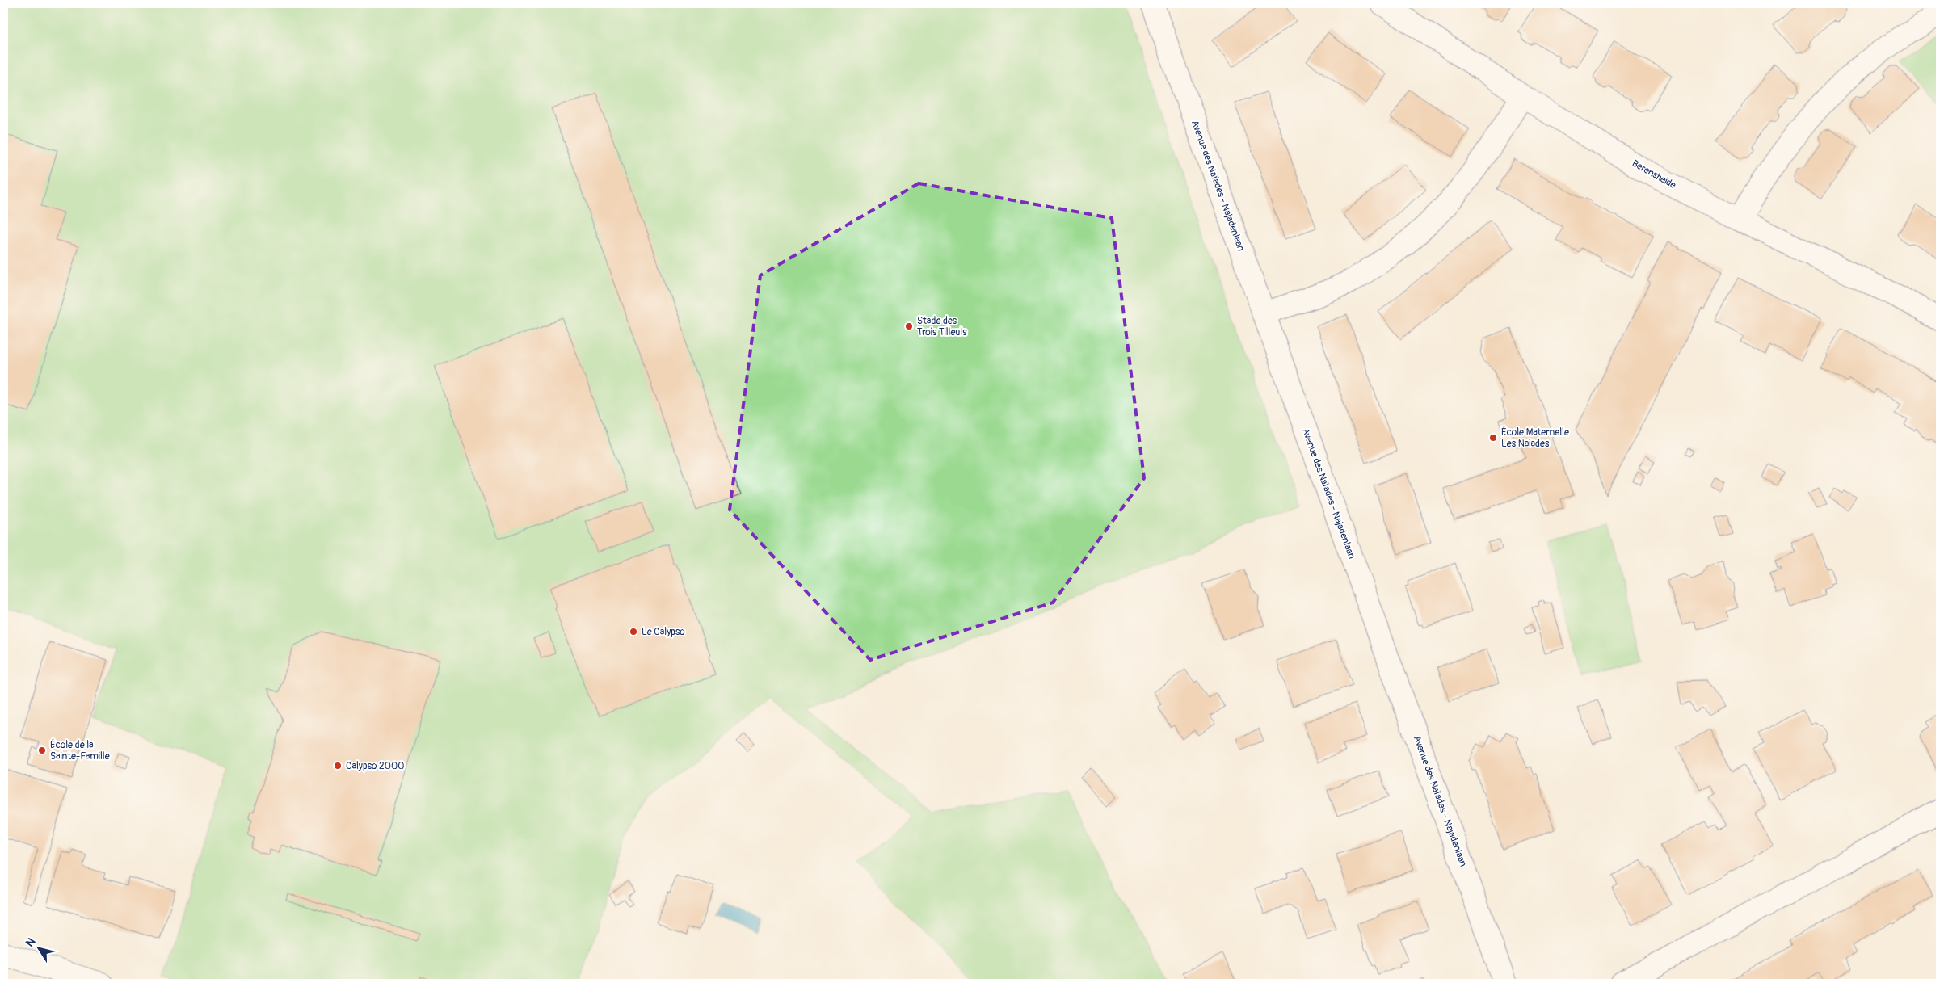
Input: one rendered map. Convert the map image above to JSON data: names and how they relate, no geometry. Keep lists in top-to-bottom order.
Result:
{
  "streets": {
    "street": ["Berensheide", "Avenue des Naïades - Najadenlaan"]
  },
  "places": [
    "Stade des Trois Tilleuls",
    "École Maternelle Les Naiades",
    "Le Calypso",
    "École de la Sainte-Famille",
    "Calypso 2000"
  ],
  "north": "top left"
}
